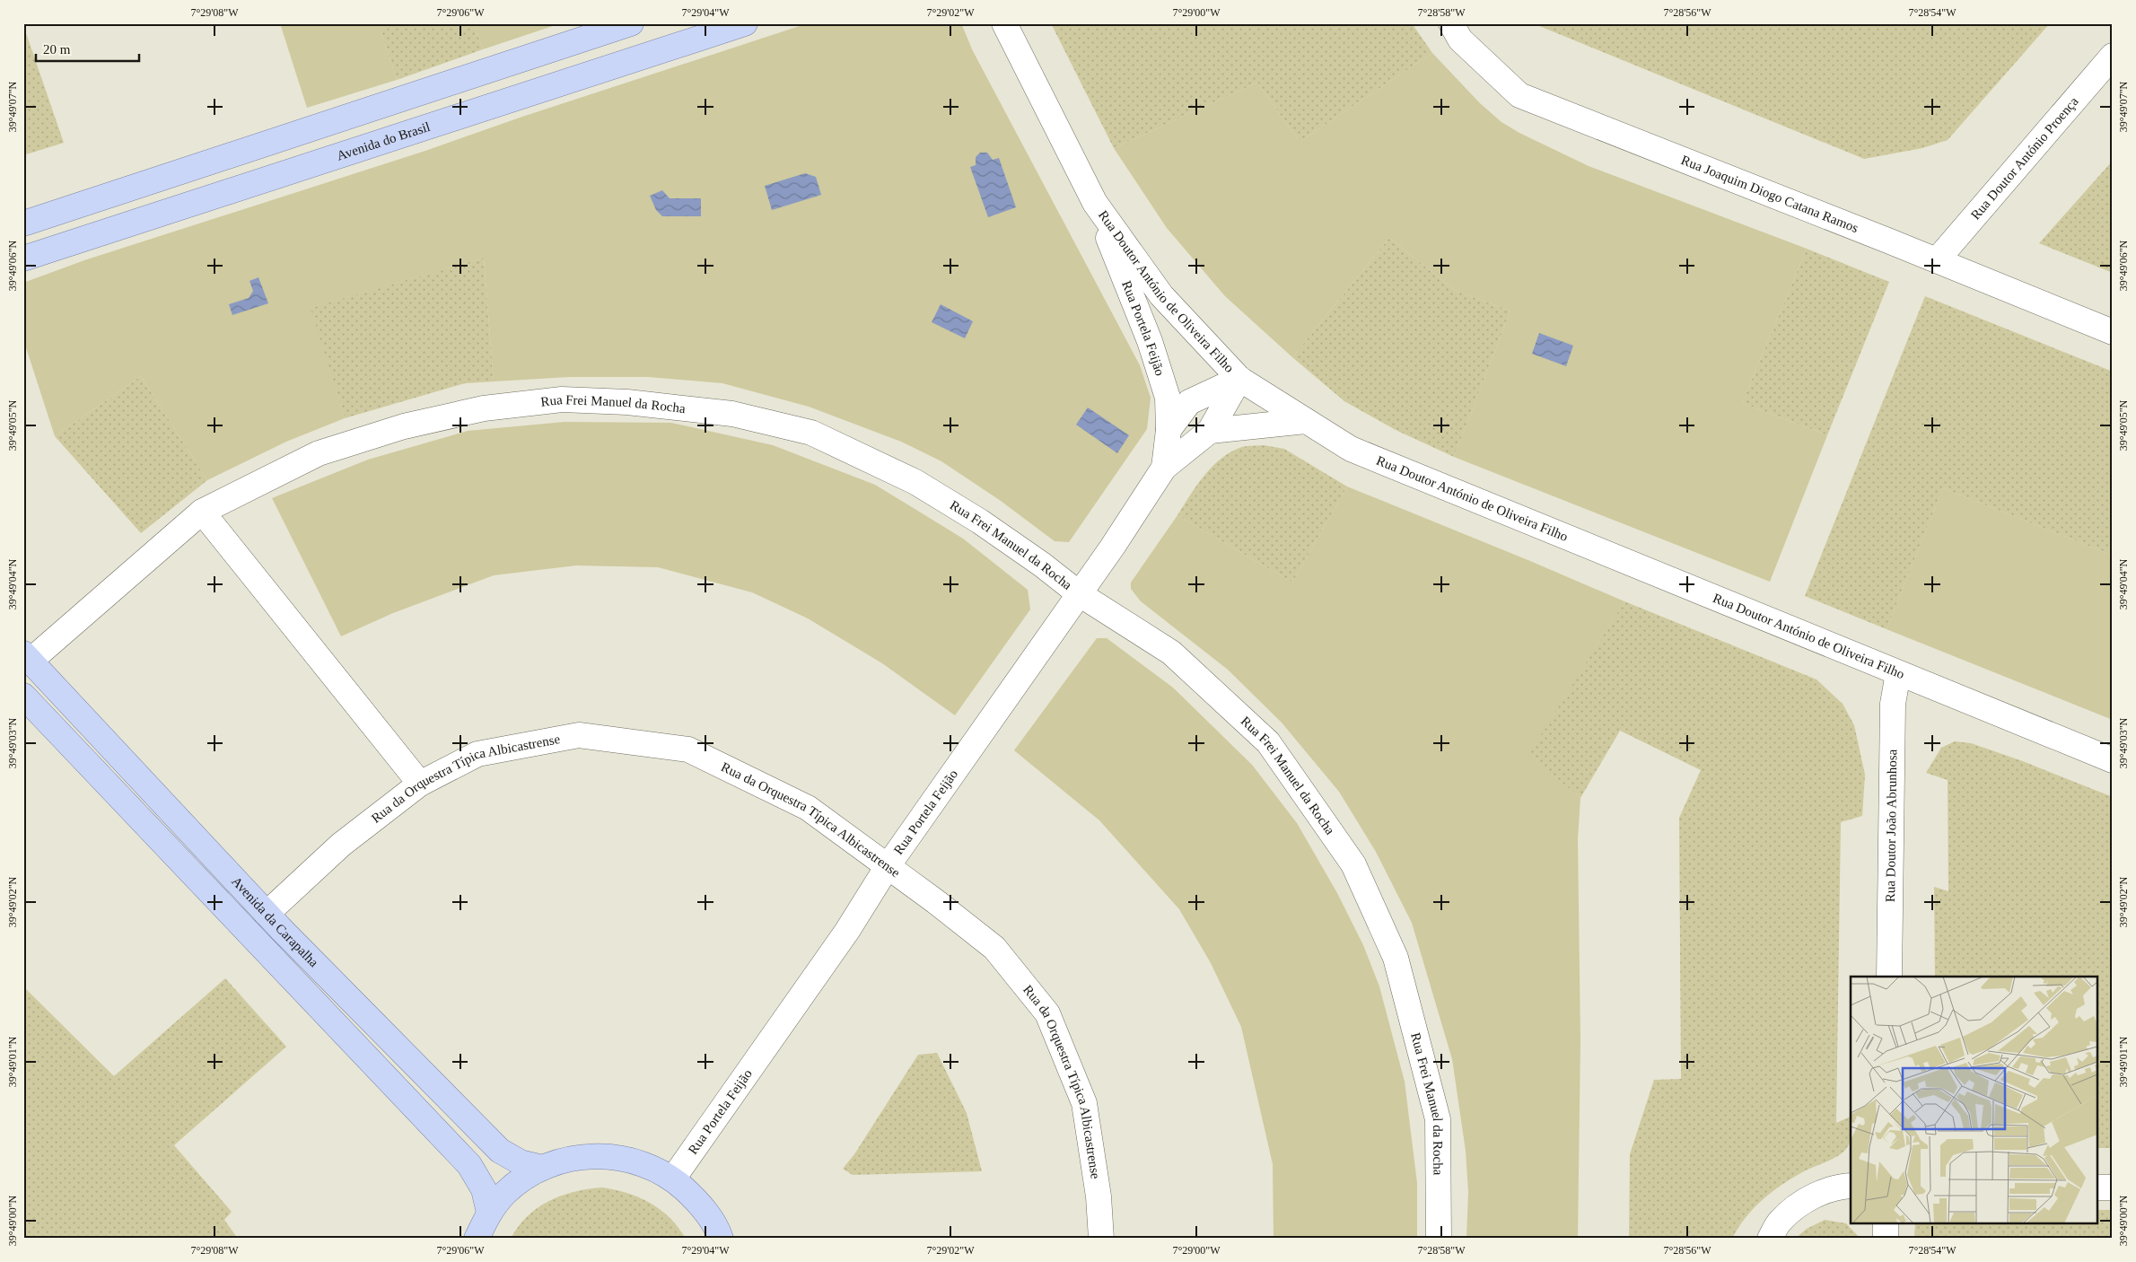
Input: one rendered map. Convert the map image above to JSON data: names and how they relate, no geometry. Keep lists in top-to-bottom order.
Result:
{
  "streets": {
    "main road": ["Avenida do Brasil", "Avenida da Carapalha"],
    "street": [
      "Rua Doutor António Proença",
      "Rua Joaquim Diogo Catana Ramos",
      "Rua Doutor António de Oliveira Filho",
      "Rua Portela Feijão",
      "Rua Frei Manuel da Rocha",
      "Rua da Orquestra Típica Albicastrense",
      "Rua Doutor João Abrunhosa"
    ]
  },
  "crossings": [
    ["Rua Doutor António Proença", "Rua Joaquim Diogo Catana Ramos"],
    ["Rua Doutor António de Oliveira Filho", "Rua Portela Feijão"],
    ["Rua Doutor António de Oliveira Filho", "Rua Doutor João Abrunhosa"],
    ["Rua Portela Feijão", "Rua Frei Manuel da Rocha"],
    ["Rua Portela Feijão", "Rua da Orquestra Típica Albicastrense"],
    ["Rua Frei Manuel da Rocha", "Avenida da Carapalha"],
    ["Rua da Orquestra Típica Albicastrense", "Avenida da Carapalha"]
  ],
  "scale_bar": "20 m",
  "coordinates": [
    "7°29'08\"W",
    "7°29'06\"W",
    "7°29'04\"W",
    "7°29'02\"W",
    "7°29'00\"W",
    "7°28'58\"W",
    "7°28'56\"W",
    "7°28'54\"W",
    "39°49'07\"N",
    "39°49'06\"N",
    "39°49'05\"N",
    "39°49'04\"N",
    "39°49'03\"N",
    "39°49'02\"N",
    "39°49'01\"N",
    "39°49'00\"N"
  ]
}
